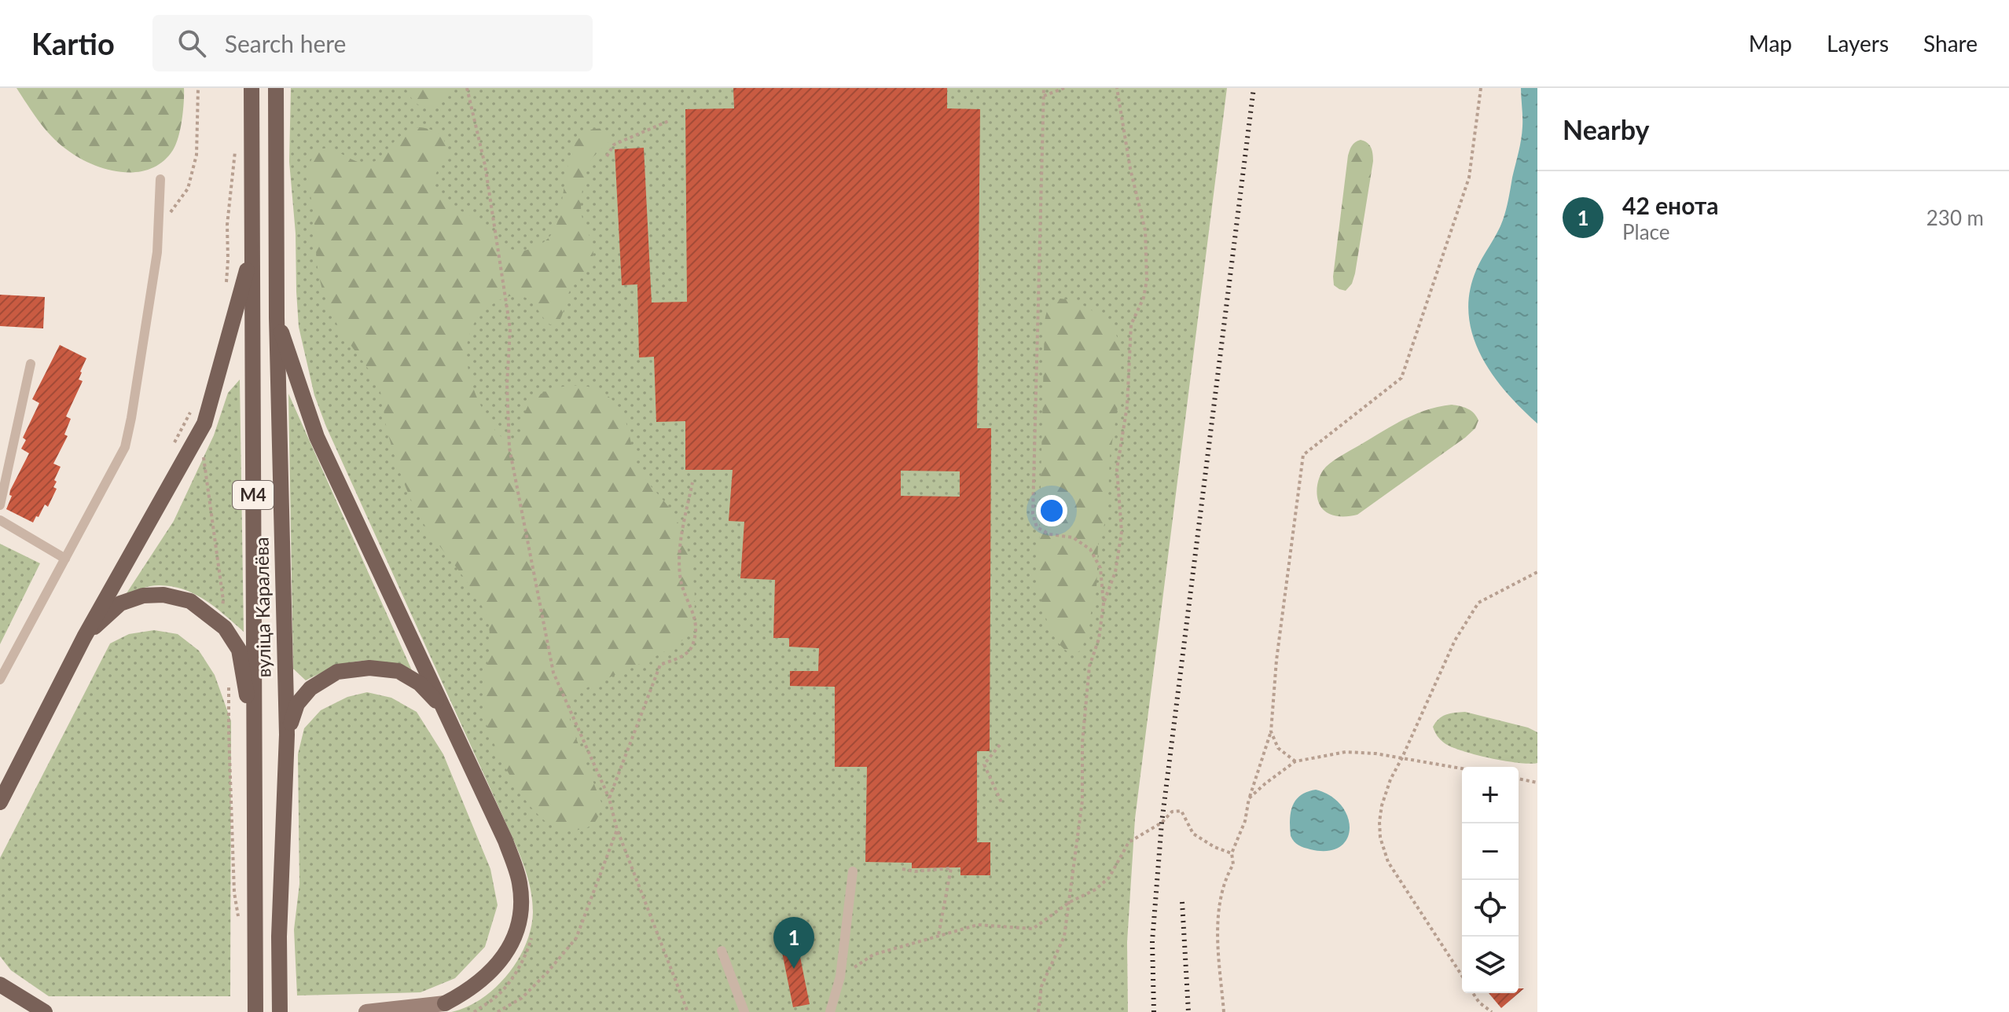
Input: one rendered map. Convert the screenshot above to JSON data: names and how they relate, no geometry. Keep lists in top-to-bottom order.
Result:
{
  "streets": {
    "main road": ["М4", "вуліца Каралёва"]
  },
  "page": {
    "header": "Kartio",
    "search": "Search here",
    "nav": ["Map", "Layers", "Share"],
    "heading": "Nearby",
    "list": [
      {
        "mark": "1",
        "name": "42 енота",
        "note": "Place",
        "value": "230 m"
      }
    ],
    "map_buttons": ["+", "−"],
    "pins": "1"
  }
}
